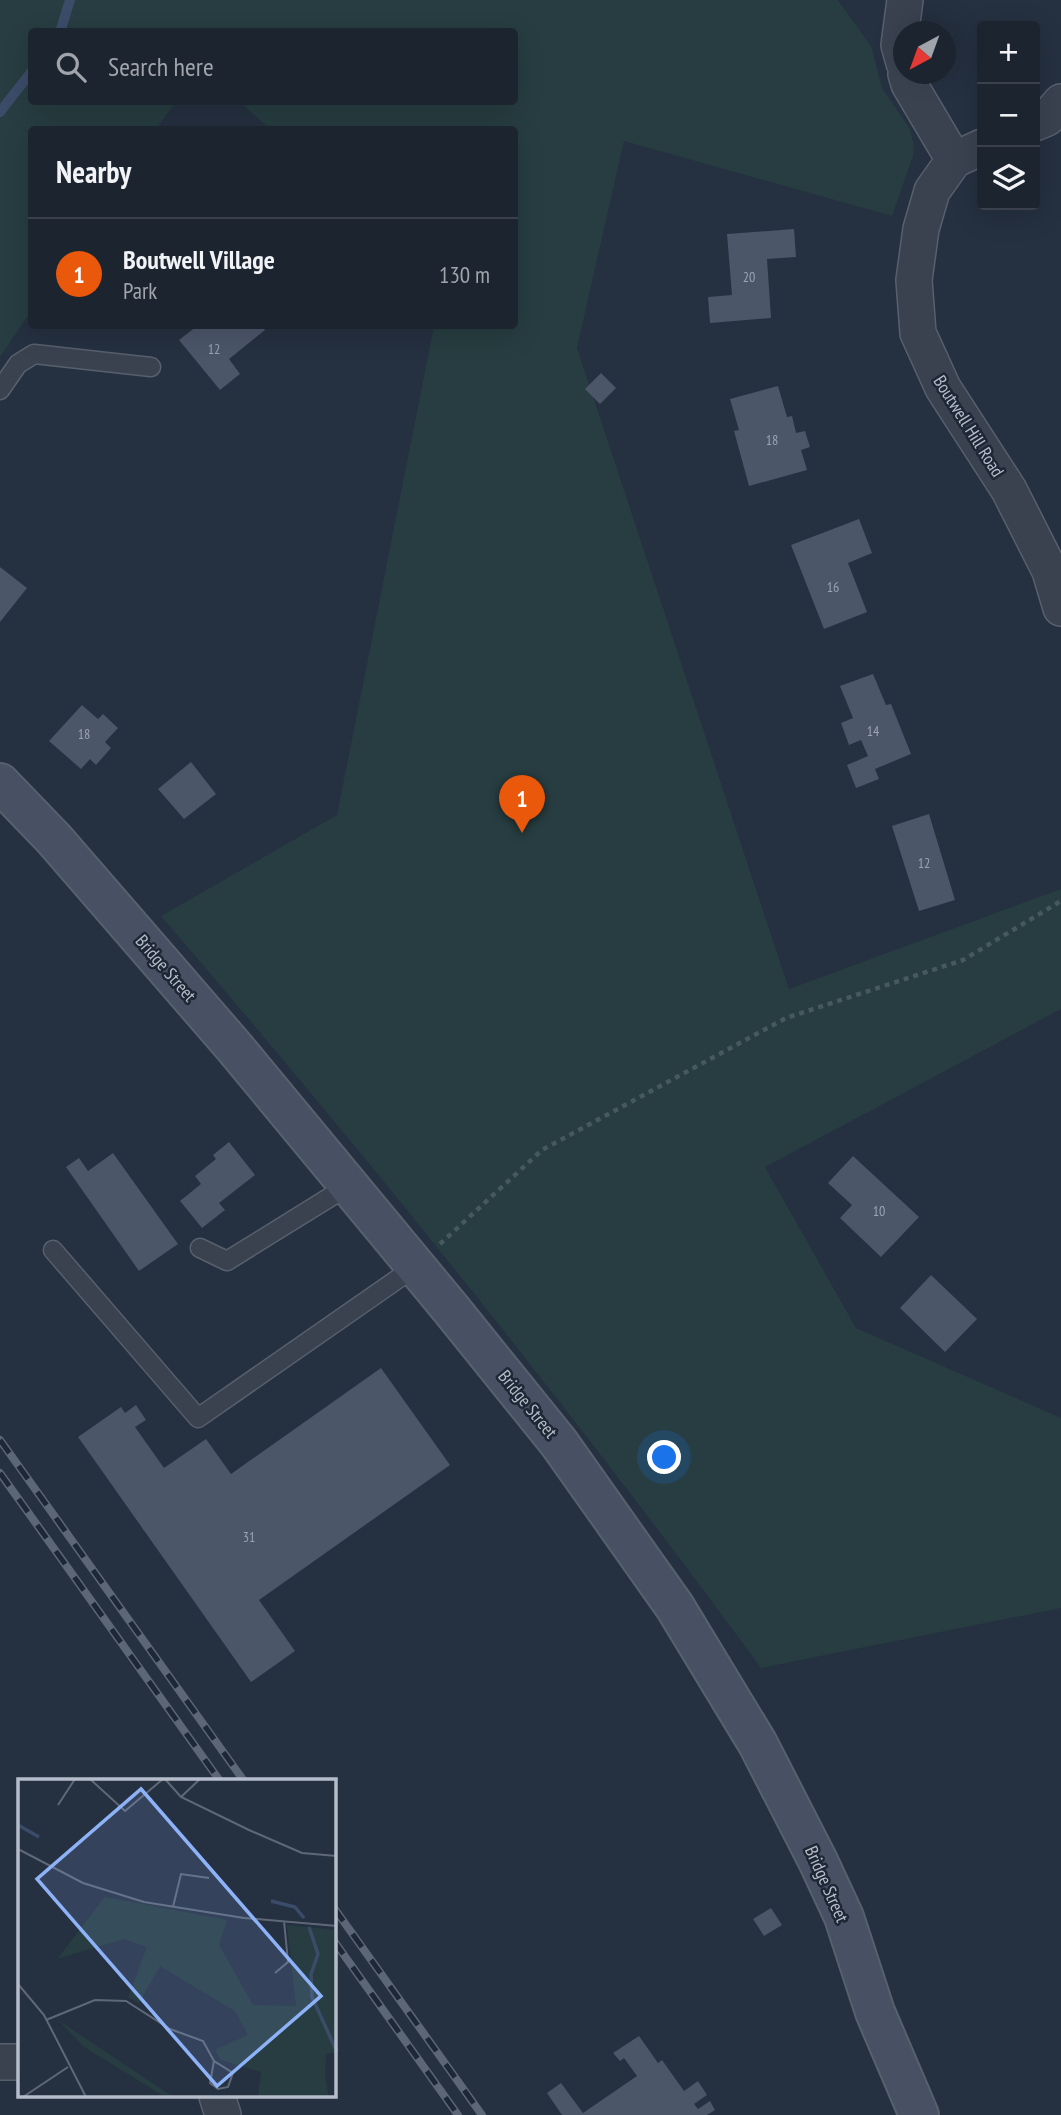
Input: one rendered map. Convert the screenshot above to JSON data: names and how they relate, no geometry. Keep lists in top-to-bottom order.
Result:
{
  "streets": {
    "main road": ["Bridge Street"],
    "street": ["Boutwell Hill Road"]
  },
  "house_numbers": [
    "20",
    "12",
    "18",
    "16",
    "14",
    "18",
    "12",
    "10",
    "31"
  ],
  "north": "bottom left",
  "page": {
    "map_buttons": ["+", "−"],
    "search": "Search here",
    "heading": "Nearby",
    "list": [
      {
        "mark": "1",
        "name": "Boutwell Village",
        "note": "Park",
        "value": "130 m"
      }
    ],
    "pins": "1"
  }
}
